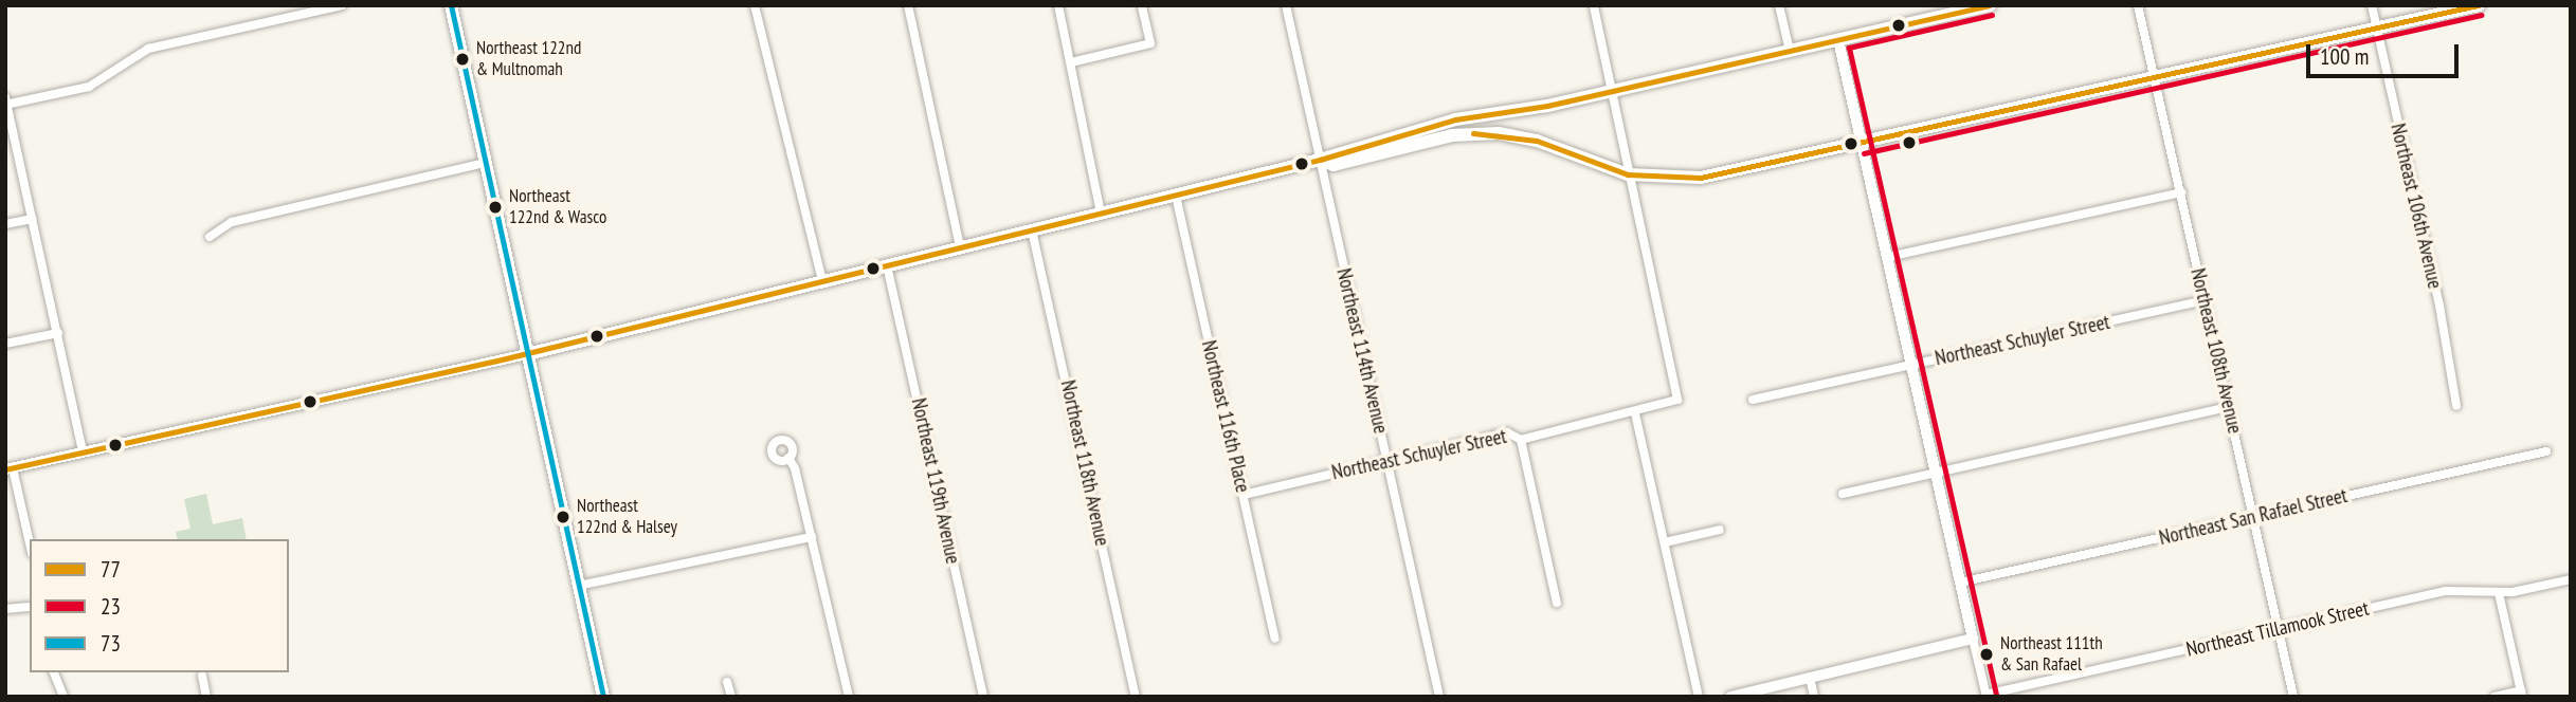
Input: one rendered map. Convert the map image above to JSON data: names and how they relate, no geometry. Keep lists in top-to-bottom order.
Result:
{
  "streets": {
    "street": [
      "Northeast 106th Avenue",
      "Northeast Schuyler Street",
      "Northeast 114th Avenue",
      "Northeast 108th Avenue",
      "Northeast 116th Place",
      "Northeast 118th Avenue",
      "Northeast 119th Avenue",
      "Northeast San Rafael Street",
      "Northeast Tillamook Street"
    ]
  },
  "crossings": [
    ["Northeast Schuyler Street", "Northeast 114th Avenue"],
    ["Northeast Schuyler Street", "Northeast 108th Avenue"],
    ["Northeast Schuyler Street", "Northeast 116th Place"],
    ["Northeast 108th Avenue", "Northeast San Rafael Street"],
    ["Northeast 108th Avenue", "Northeast Tillamook Street"]
  ],
  "places": [
    "Northeast 122nd & Multnomah",
    "Northeast 122nd & Wasco",
    "Northeast 122nd & Halsey",
    "Northeast 111th & San Rafael"
  ],
  "lines": ["transit line 77", "transit line 73", "transit line 23"],
  "legend": ["77", "23", "73"],
  "scale_bar": "100 m"
}
